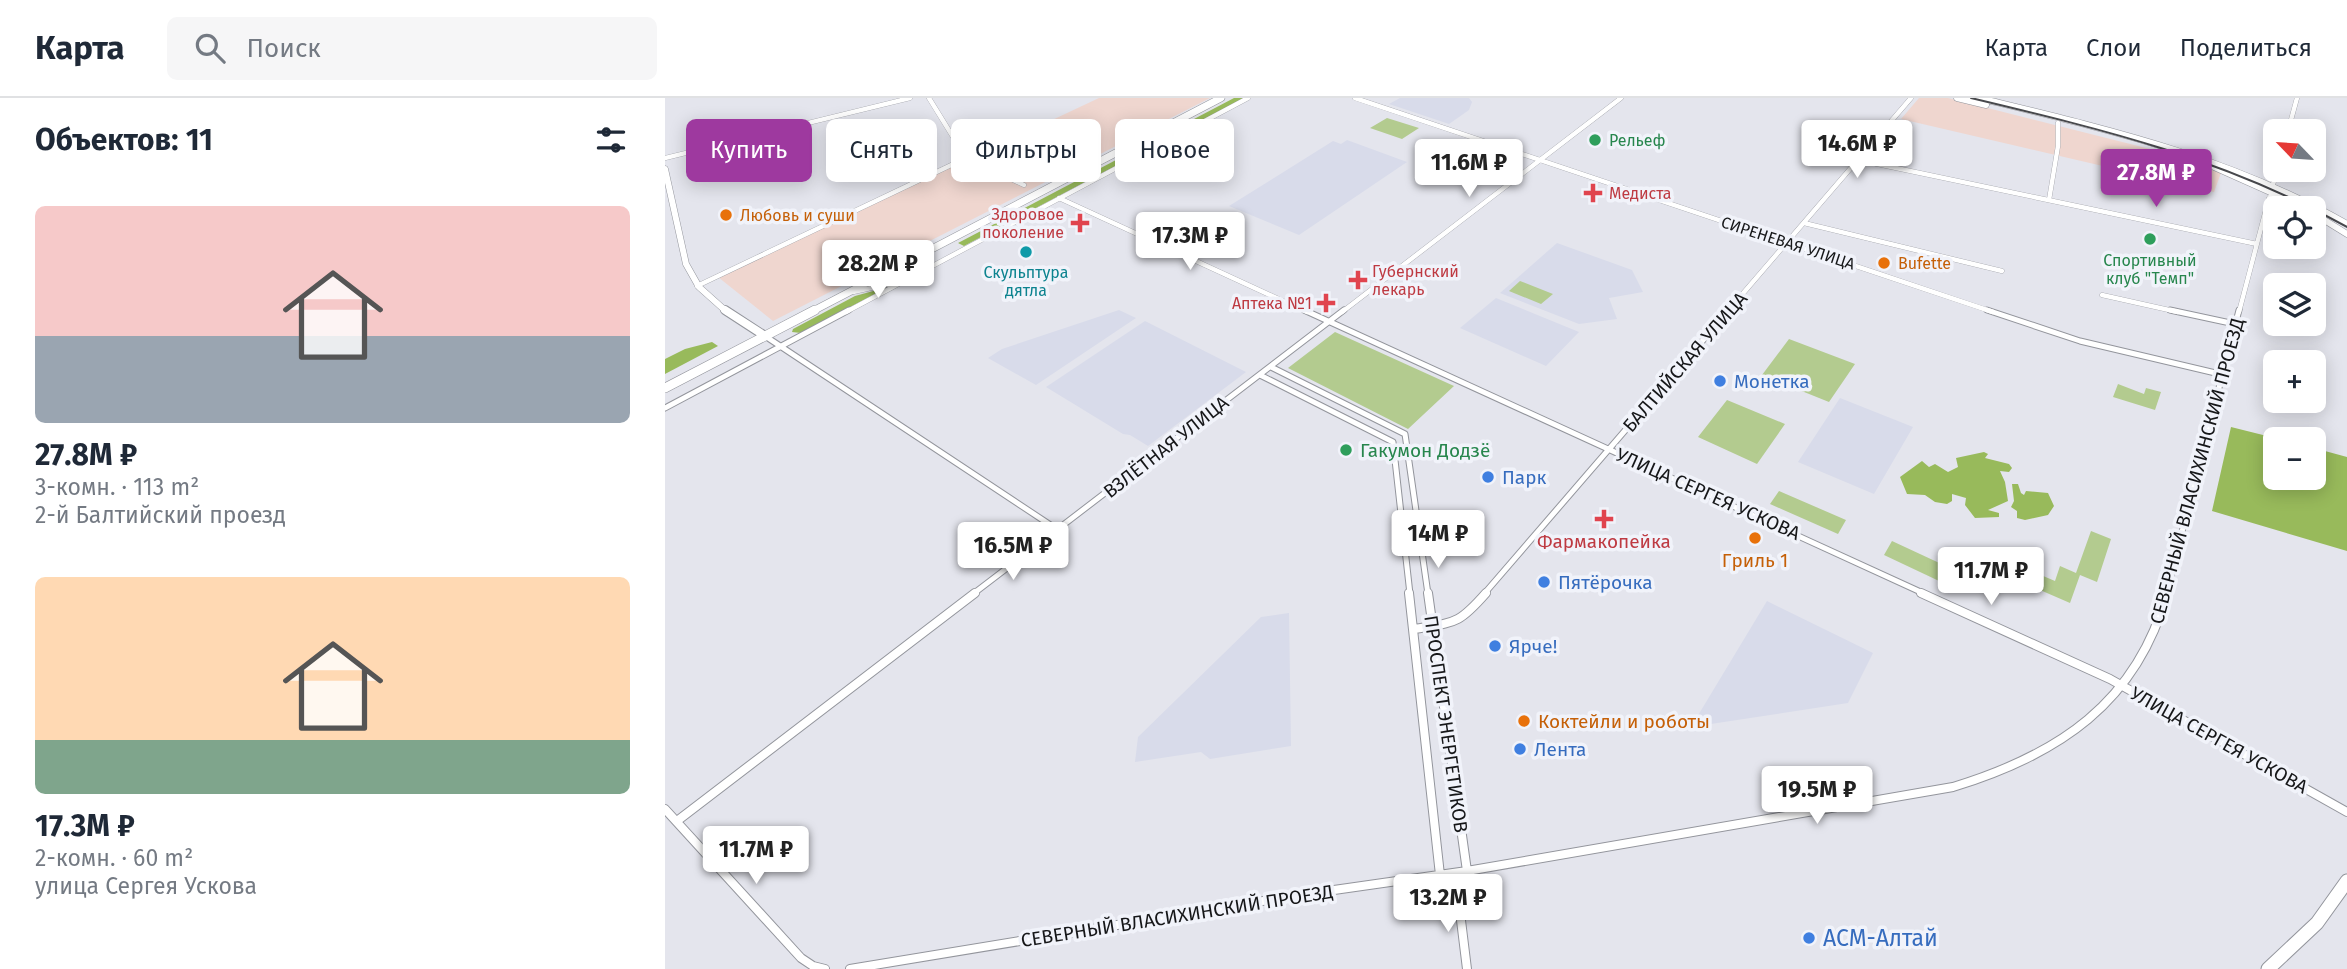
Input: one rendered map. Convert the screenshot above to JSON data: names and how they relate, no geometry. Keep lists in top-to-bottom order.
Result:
{
  "streets": {
    "street": [
      "СИРЕНЕВАЯ УЛИЦА",
      "БАЛТИЙСКАЯ УЛИЦА",
      "ВЗЛЁТНАЯ УЛИЦА",
      "СЕВЕРНЫЙ ВЛАСИХИНСКИЙ ПРОЕЗД",
      "УЛИЦА СЕРГЕЯ УСКОВА",
      "ПРОСПЕКТ ЭНЕРГЕТИКОВ"
    ]
  },
  "crossings": [
    ["СИРЕНЕВАЯ УЛИЦА", "БАЛТИЙСКАЯ УЛИЦА"],
    ["СИРЕНЕВАЯ УЛИЦА", "ВЗЛЁТНАЯ УЛИЦА"],
    ["СИРЕНЕВАЯ УЛИЦА", "СЕВЕРНЫЙ ВЛАСИХИНСКИЙ ПРОЕЗД"],
    ["БАЛТИЙСКАЯ УЛИЦА", "УЛИЦА СЕРГЕЯ УСКОВА"],
    ["БАЛТИЙСКАЯ УЛИЦА", "ПРОСПЕКТ ЭНЕРГЕТИКОВ"],
    ["ВЗЛЁТНАЯ УЛИЦА", "УЛИЦА СЕРГЕЯ УСКОВА"],
    ["ВЗЛЁТНАЯ УЛИЦА", "ПРОСПЕКТ ЭНЕРГЕТИКОВ"],
    ["СЕВЕРНЫЙ ВЛАСИХИНСКИЙ ПРОЕЗД", "УЛИЦА СЕРГЕЯ УСКОВА"],
    ["СЕВЕРНЫЙ ВЛАСИХИНСКИЙ ПРОЕЗД", "ПРОСПЕКТ ЭНЕРГЕТИКОВ"]
  ],
  "places": {
    "other": [
      "Рельеф",
      "Любовь и суши",
      "Спортивный клуб \"Темп\"",
      "Скульптура дятла",
      "Bufette",
      "Монетка",
      "Гакумон Додзё",
      "Парк",
      "Гриль 1",
      "Пятёрочка",
      "Ярче!",
      "Коктейли и роботы",
      "Лента",
      "АСМ-Алтай"
    ],
    "health": [
      "Медиста",
      "Здоровое поколение",
      "Губернский лекарь",
      "Аптека №1",
      "Фармакопейка"
    ]
  },
  "north": "top left",
  "page": {
    "header": "Карта",
    "search": "Поиск",
    "nav": ["Карта", "Слои", "Поделиться"],
    "heading": "Объектов: 11",
    "map_buttons": ["+", "−"],
    "chip": [
      "Купить",
      "Снять",
      "Фильтры",
      "Новое"
    ],
    "price": [
      "14.6M ₽",
      "11.6M ₽",
      "27.8M ₽",
      "17.3M ₽",
      "28.2M ₽",
      "14M ₽",
      "16.5M ₽",
      "11.7M ₽",
      "19.5M ₽",
      "11.7M ₽",
      "13.2M ₽"
    ],
    "list": [
      {
        "name": "27.8M ₽",
        "note": "3-комн. · 113 m² · 2-й Балтийский проезд"
      },
      {
        "name": "17.3M ₽",
        "note": "2-комн. · 60 m² · улица Сергея Ускова"
      }
    ]
  }
}
